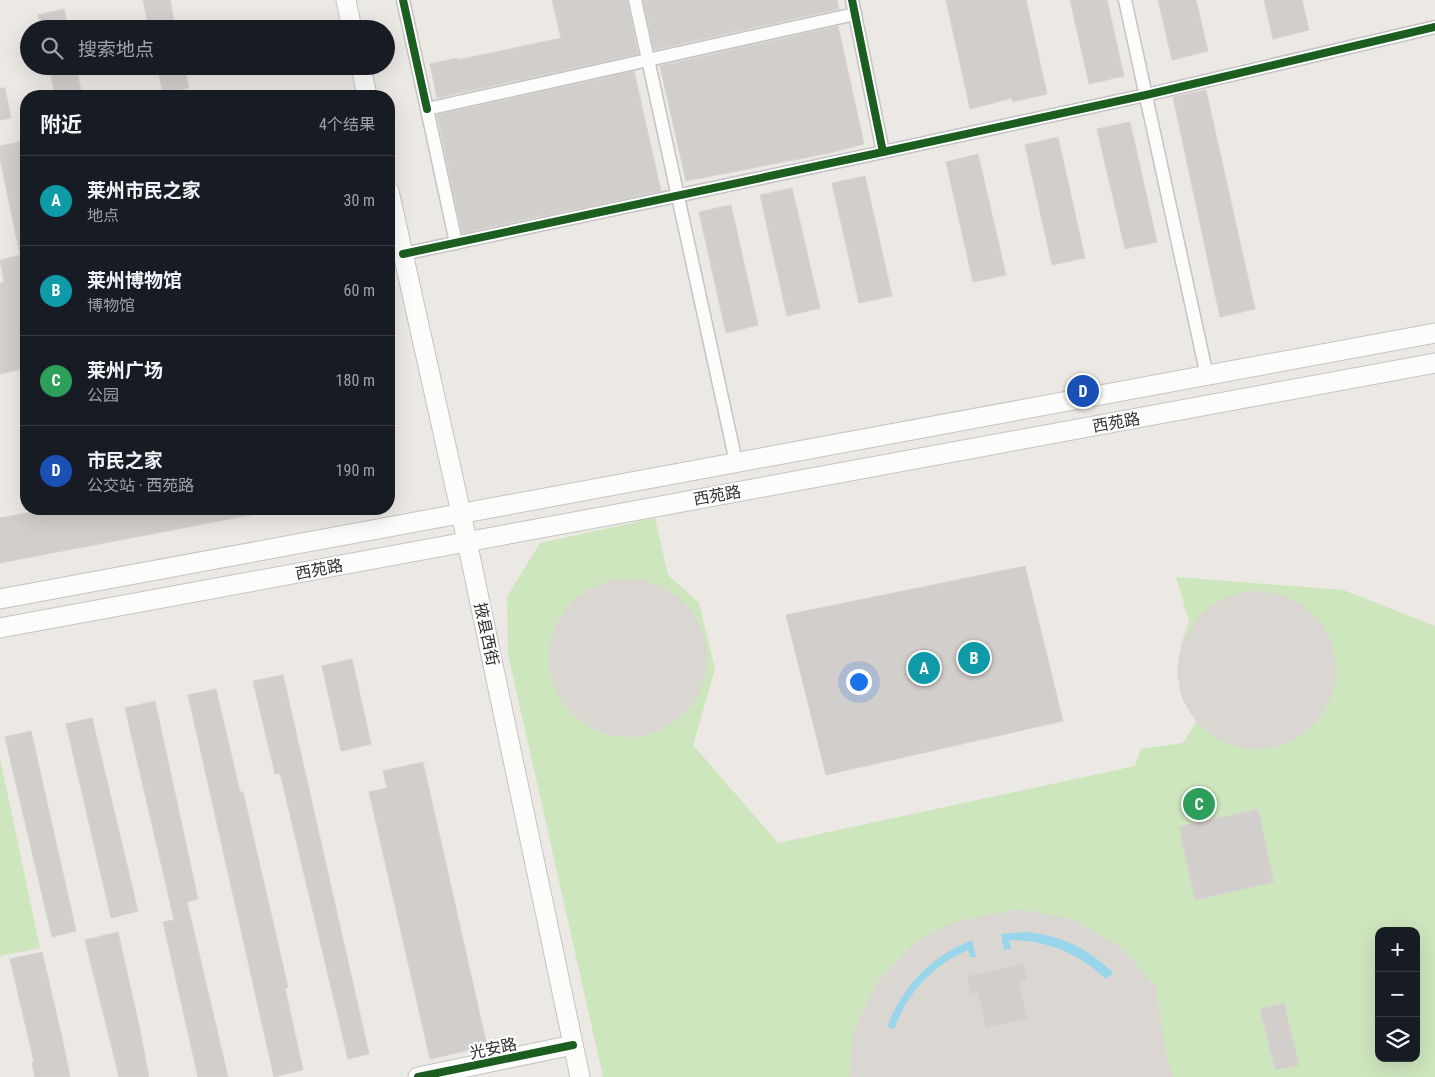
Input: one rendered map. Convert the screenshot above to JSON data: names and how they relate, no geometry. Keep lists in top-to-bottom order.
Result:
{
  "streets": {
    "main road": ["西苑路", "掖县西街", "光安路"]
  },
  "crossings": [
    ["西苑路", "掖县西街"],
    ["掖县西街", "光安路"]
  ],
  "page": {
    "search": "搜索地点",
    "heading": ["附近", "4个结果"],
    "list": [
      {
        "mark": "A",
        "name": "莱州市民之家",
        "note": "地点",
        "value": "30 m"
      },
      {
        "mark": "B",
        "name": "莱州博物馆",
        "note": "博物馆",
        "value": "60 m"
      },
      {
        "mark": "C",
        "name": "莱州广场",
        "note": "公园",
        "value": "180 m"
      },
      {
        "mark": "D",
        "name": "市民之家",
        "note": "公交站 · 西苑路",
        "value": "190 m"
      }
    ],
    "pins": [
      "D",
      "B",
      "A",
      "C"
    ],
    "map_buttons": ["+", "−"]
  }
}
